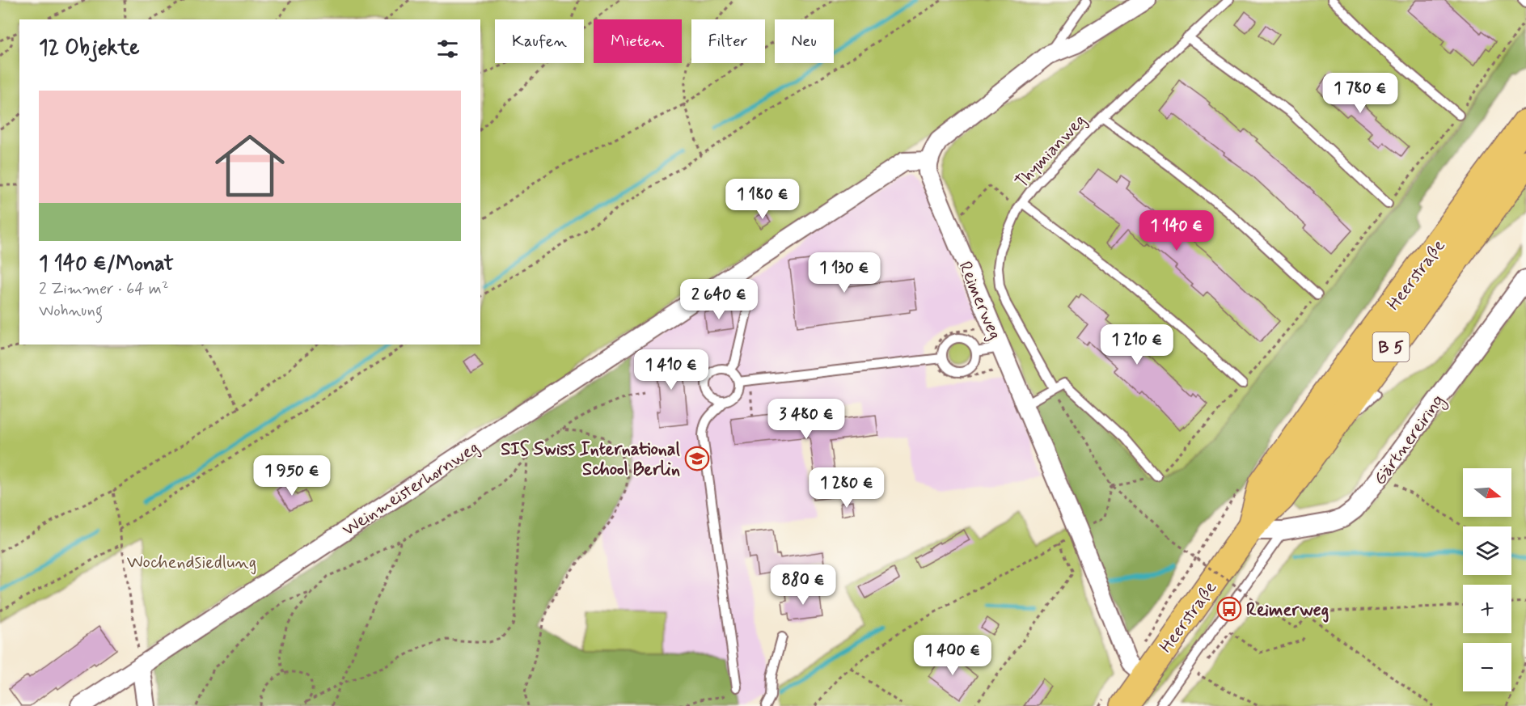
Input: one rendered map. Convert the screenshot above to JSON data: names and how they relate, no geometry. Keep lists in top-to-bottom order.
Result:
{
  "streets": {
    "main road": ["Heerstraße", "B 5"],
    "street": ["Reimerweg", "Gärtnereiring", "Weinmeisterhornweg"],
    "lane": ["Thymianweg"]
  },
  "crossings": [
    ["Heerstraße", "Reimerweg"],
    ["Heerstraße", "Gärtnereiring"],
    ["Reimerweg", "Weinmeisterhornweg"]
  ],
  "parks": ["Wochendsiedlung"],
  "places": {
    "school or university": ["SIS Swiss International School Berlin"],
    "bus stop": ["Reimerweg"]
  },
  "north": "right",
  "page": {
    "chip": [
      "Kaufen",
      "Mieten",
      "Filter",
      "Neu"
    ],
    "heading": "12 Objekte",
    "price": [
      "1 780 €",
      "1 180 €",
      "1 140 €",
      "1 130 €",
      "2 640 €",
      "1 210 €",
      "1 410 €",
      "3 480 €",
      "1 950 €",
      "1 280 €",
      "880 €",
      "1 400 €"
    ],
    "list": [
      {
        "name": "1 140 €/Monat",
        "note": "2 Zimmer · 64 m² · Wohnung"
      }
    ],
    "map_buttons": ["+", "−"]
  }
}
